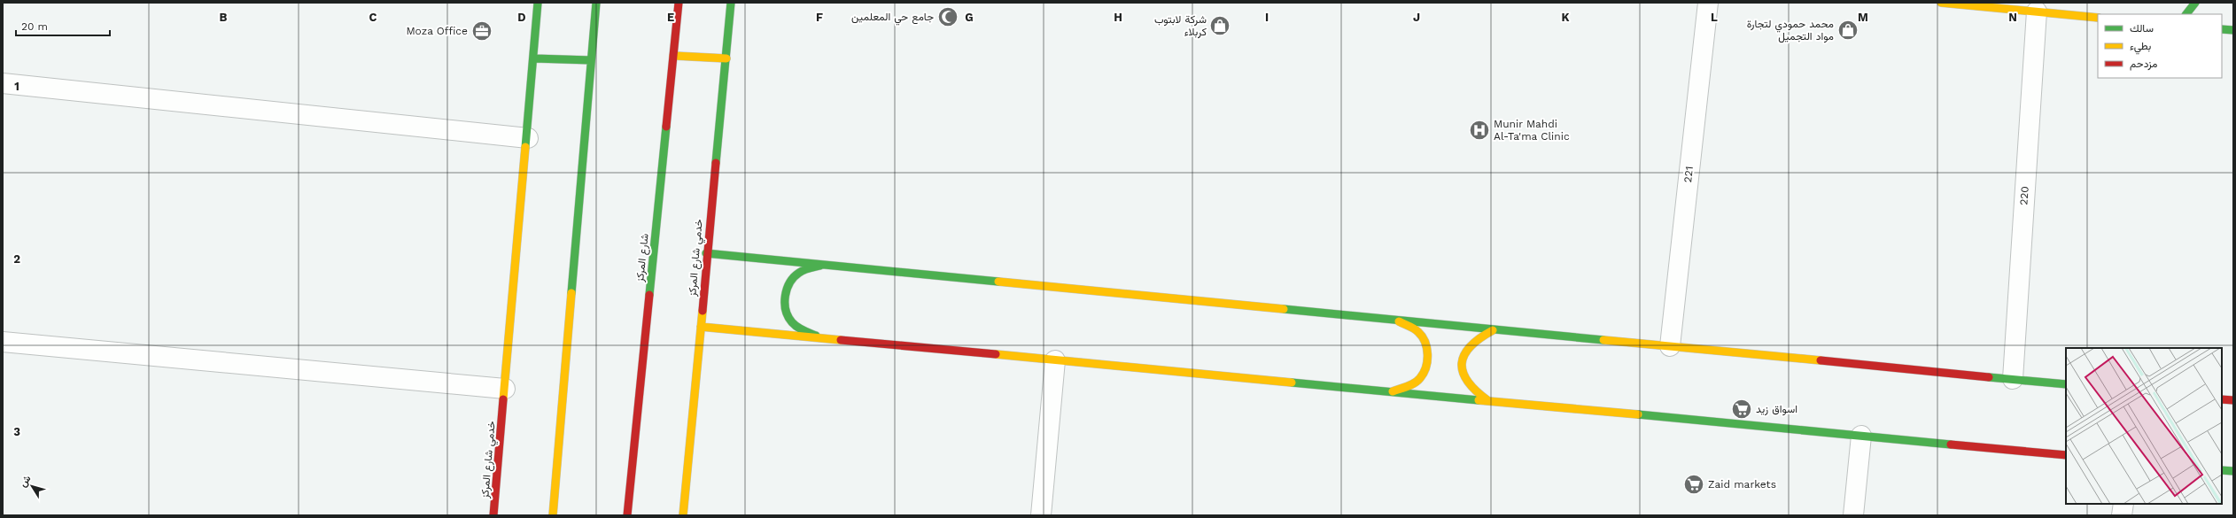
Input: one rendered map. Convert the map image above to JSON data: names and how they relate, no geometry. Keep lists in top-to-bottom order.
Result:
{
  "streets": {
    "street": [
      "221",
      "220",
      "شارع المركز",
      "خدمي شارع المركز"
    ]
  },
  "places": {
    "mosque": ["جامع حي المعلمين"],
    "shop": ["شركة لابتوب كربلاء", "محمد حمودي لتجارة مواد التجميل"],
    "office": ["Moza Office"],
    "hospital": ["Munir Mahdi Al-Ta'ma Clinic"],
    "supermarket": ["اسواق زيد", "Zaid markets"]
  },
  "legend": ["سالك", "بطيء", "مزدحم"],
  "scale_bar": "20 m",
  "north": "top left",
  "grid": {
    "columns": [
      "B",
      "C",
      "D",
      "E",
      "F",
      "G",
      "H",
      "I",
      "J",
      "K",
      "L",
      "M",
      "N"
    ],
    "rows": ["1", "2", "3"]
  }
}
